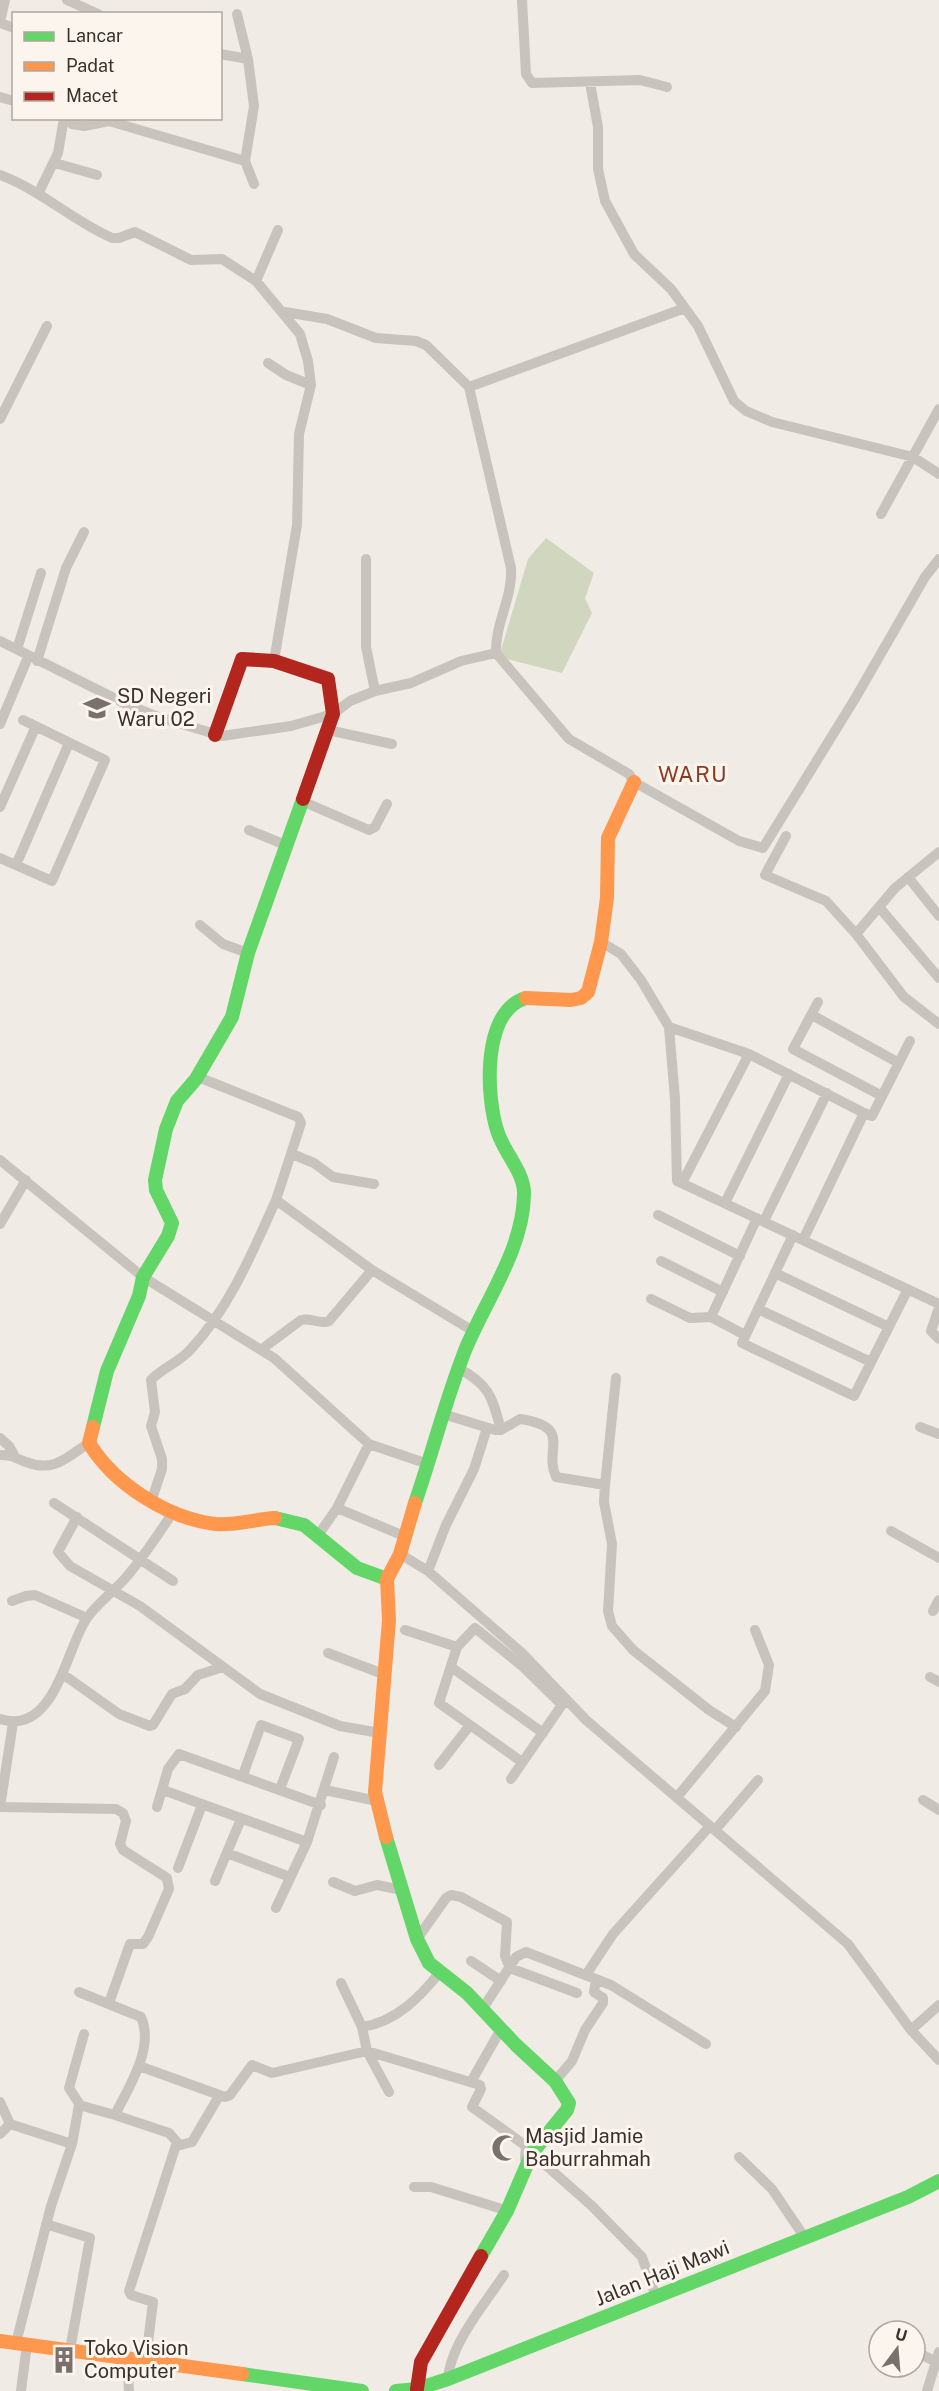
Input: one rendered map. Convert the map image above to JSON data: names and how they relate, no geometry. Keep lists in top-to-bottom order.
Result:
{
  "streets": {
    "street": ["Jalan Haji Mawi"]
  },
  "districts": ["WARU"],
  "places": {
    "school or university": ["SD Negeri Waru 02"],
    "mosque": ["Masjid Jamie Baburrahmah"],
    "building": ["Toko Vision Computer"]
  },
  "legend": ["Lancar", "Padat", "Macet"],
  "north": "top"
}
